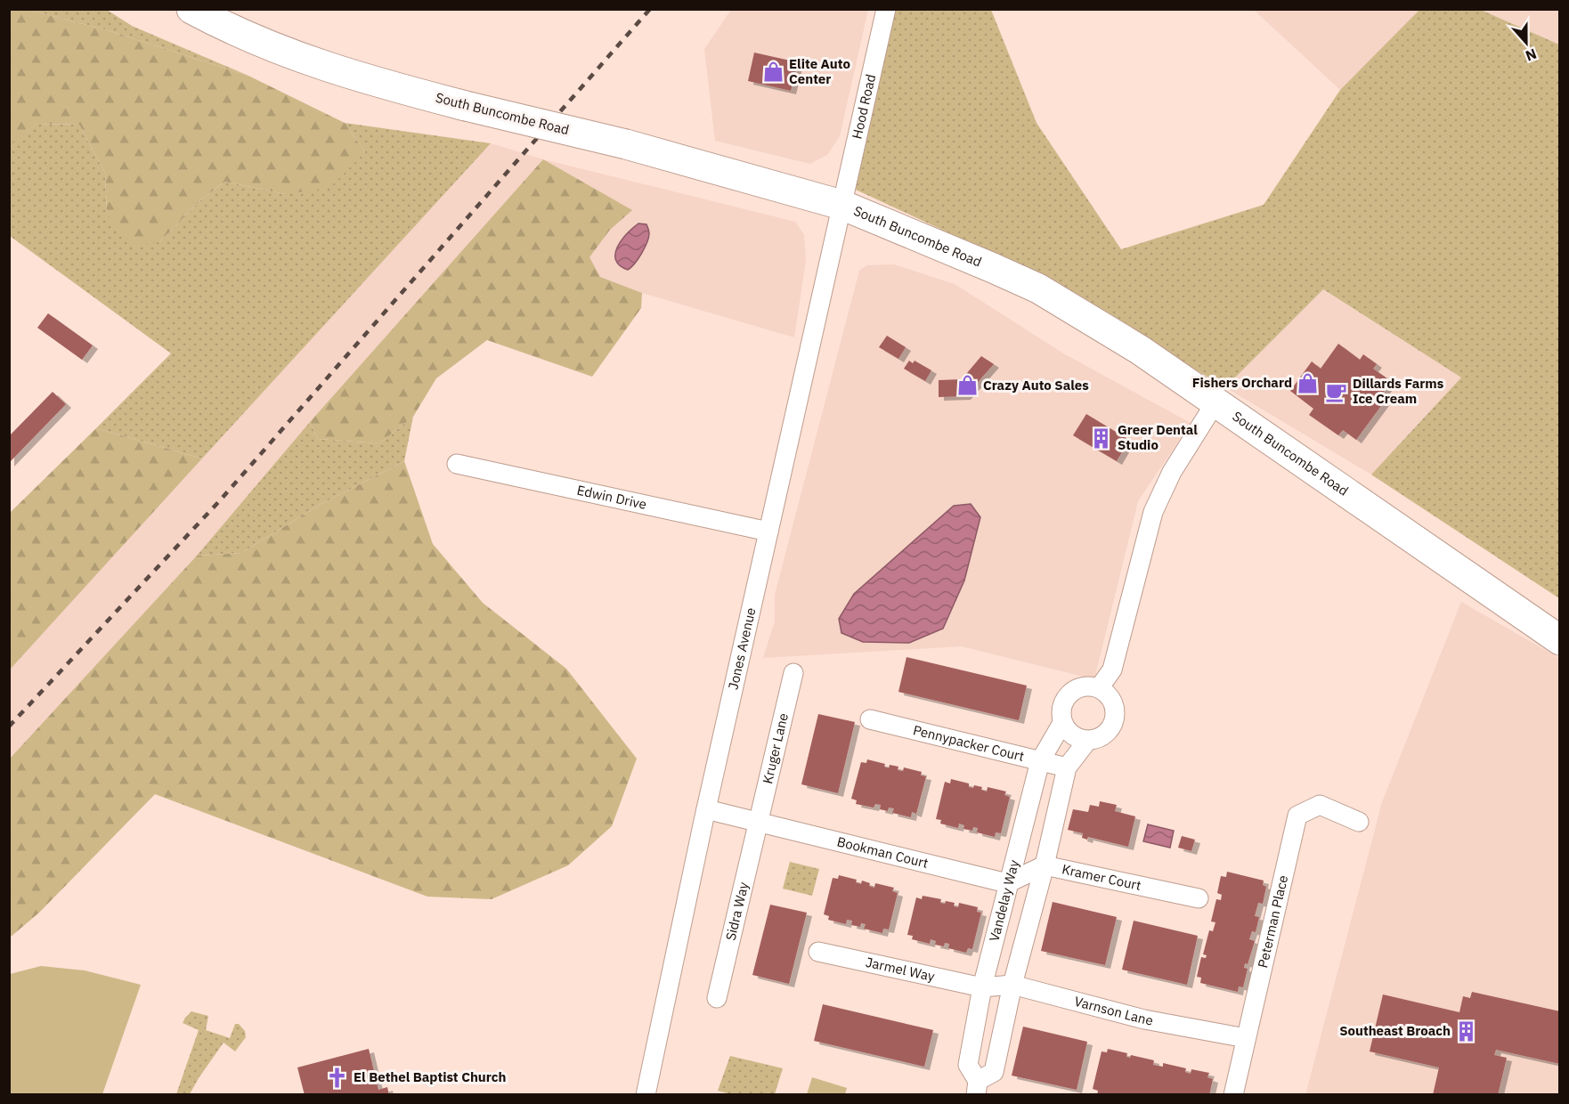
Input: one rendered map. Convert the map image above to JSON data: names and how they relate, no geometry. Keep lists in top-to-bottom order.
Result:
{
  "streets": {
    "main road": ["South Buncombe Road"],
    "street": [
      "Hood Road",
      "Edwin Drive",
      "Jones Avenue",
      "Pennypacker Court",
      "Kruger Lane",
      "Bookman Court",
      "Kramer Court",
      "Vandelay Way",
      "Sidra Way",
      "Peterman Place",
      "Jarmel Way",
      "Varnson Lane"
    ]
  },
  "crossings": [
    ["Hood Road", "South Buncombe Road"],
    ["Hood Road", "Jones Avenue"],
    ["South Buncombe Road", "Jones Avenue"],
    ["Edwin Drive", "Jones Avenue"],
    ["Jones Avenue", "Bookman Court"],
    ["Pennypacker Court", "Vandelay Way"],
    ["Kruger Lane", "Bookman Court"],
    ["Kruger Lane", "Sidra Way"],
    ["Bookman Court", "Kramer Court"],
    ["Bookman Court", "Vandelay Way"],
    ["Bookman Court", "Sidra Way"],
    ["Kramer Court", "Vandelay Way"],
    ["Vandelay Way", "Jarmel Way"],
    ["Vandelay Way", "Varnson Lane"],
    ["Peterman Place", "Varnson Lane"],
    ["Jarmel Way", "Varnson Lane"]
  ],
  "places": {
    "shop": ["Elite Auto Center", "Fishers Orchard", "Crazy Auto Sales"],
    "cafe": ["Dillards Farms Ice Cream"],
    "building": ["Greer Dental Studio", "Southeast Broach"],
    "church": ["El Bethel Baptist Church"]
  },
  "north": "bottom"
}
